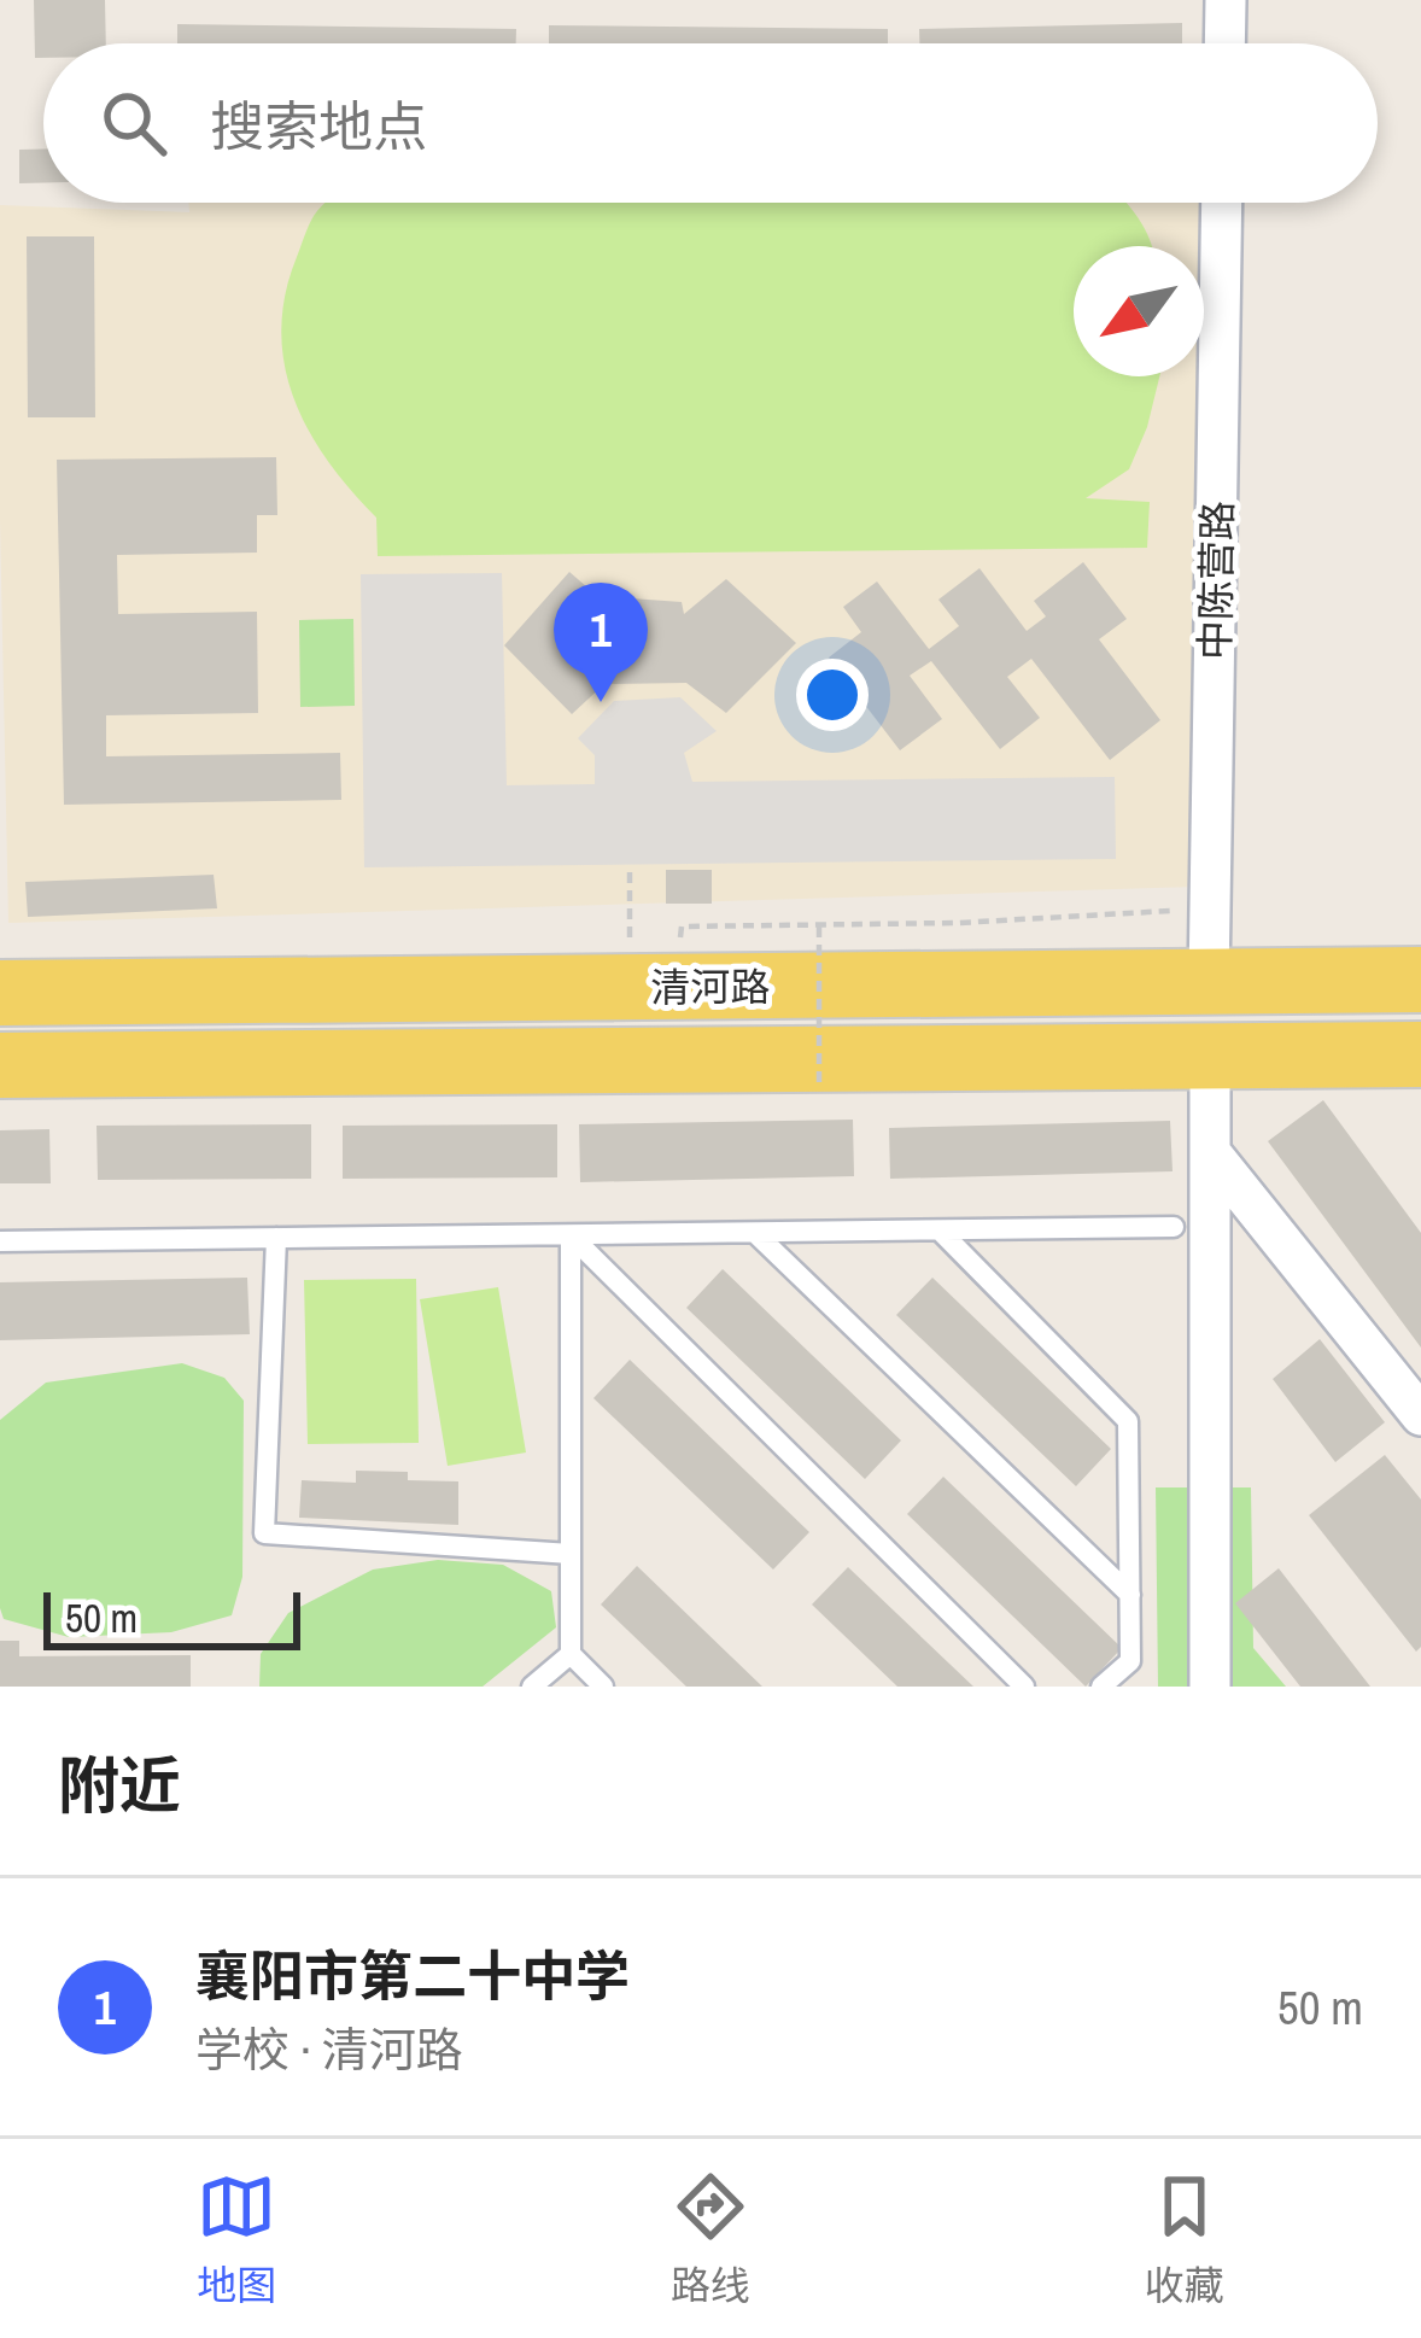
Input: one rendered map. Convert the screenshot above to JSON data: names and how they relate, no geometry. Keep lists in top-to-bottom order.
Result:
{
  "streets": {
    "main road": ["清河路"],
    "street": ["中陈营路"]
  },
  "crossings": [
    ["中陈营路", "清河路"]
  ],
  "scale_bar": "50 m",
  "north": "bottom left",
  "page": {
    "search": "搜索地点",
    "pins": "1",
    "scale": "50 m",
    "heading": "附近",
    "list": [
      {
        "mark": "1",
        "name": "襄阳市第二十中学",
        "note": "学校 · 清河路",
        "value": "50 m"
      }
    ],
    "nav": ["地图", "路线", "收藏"]
  }
}
